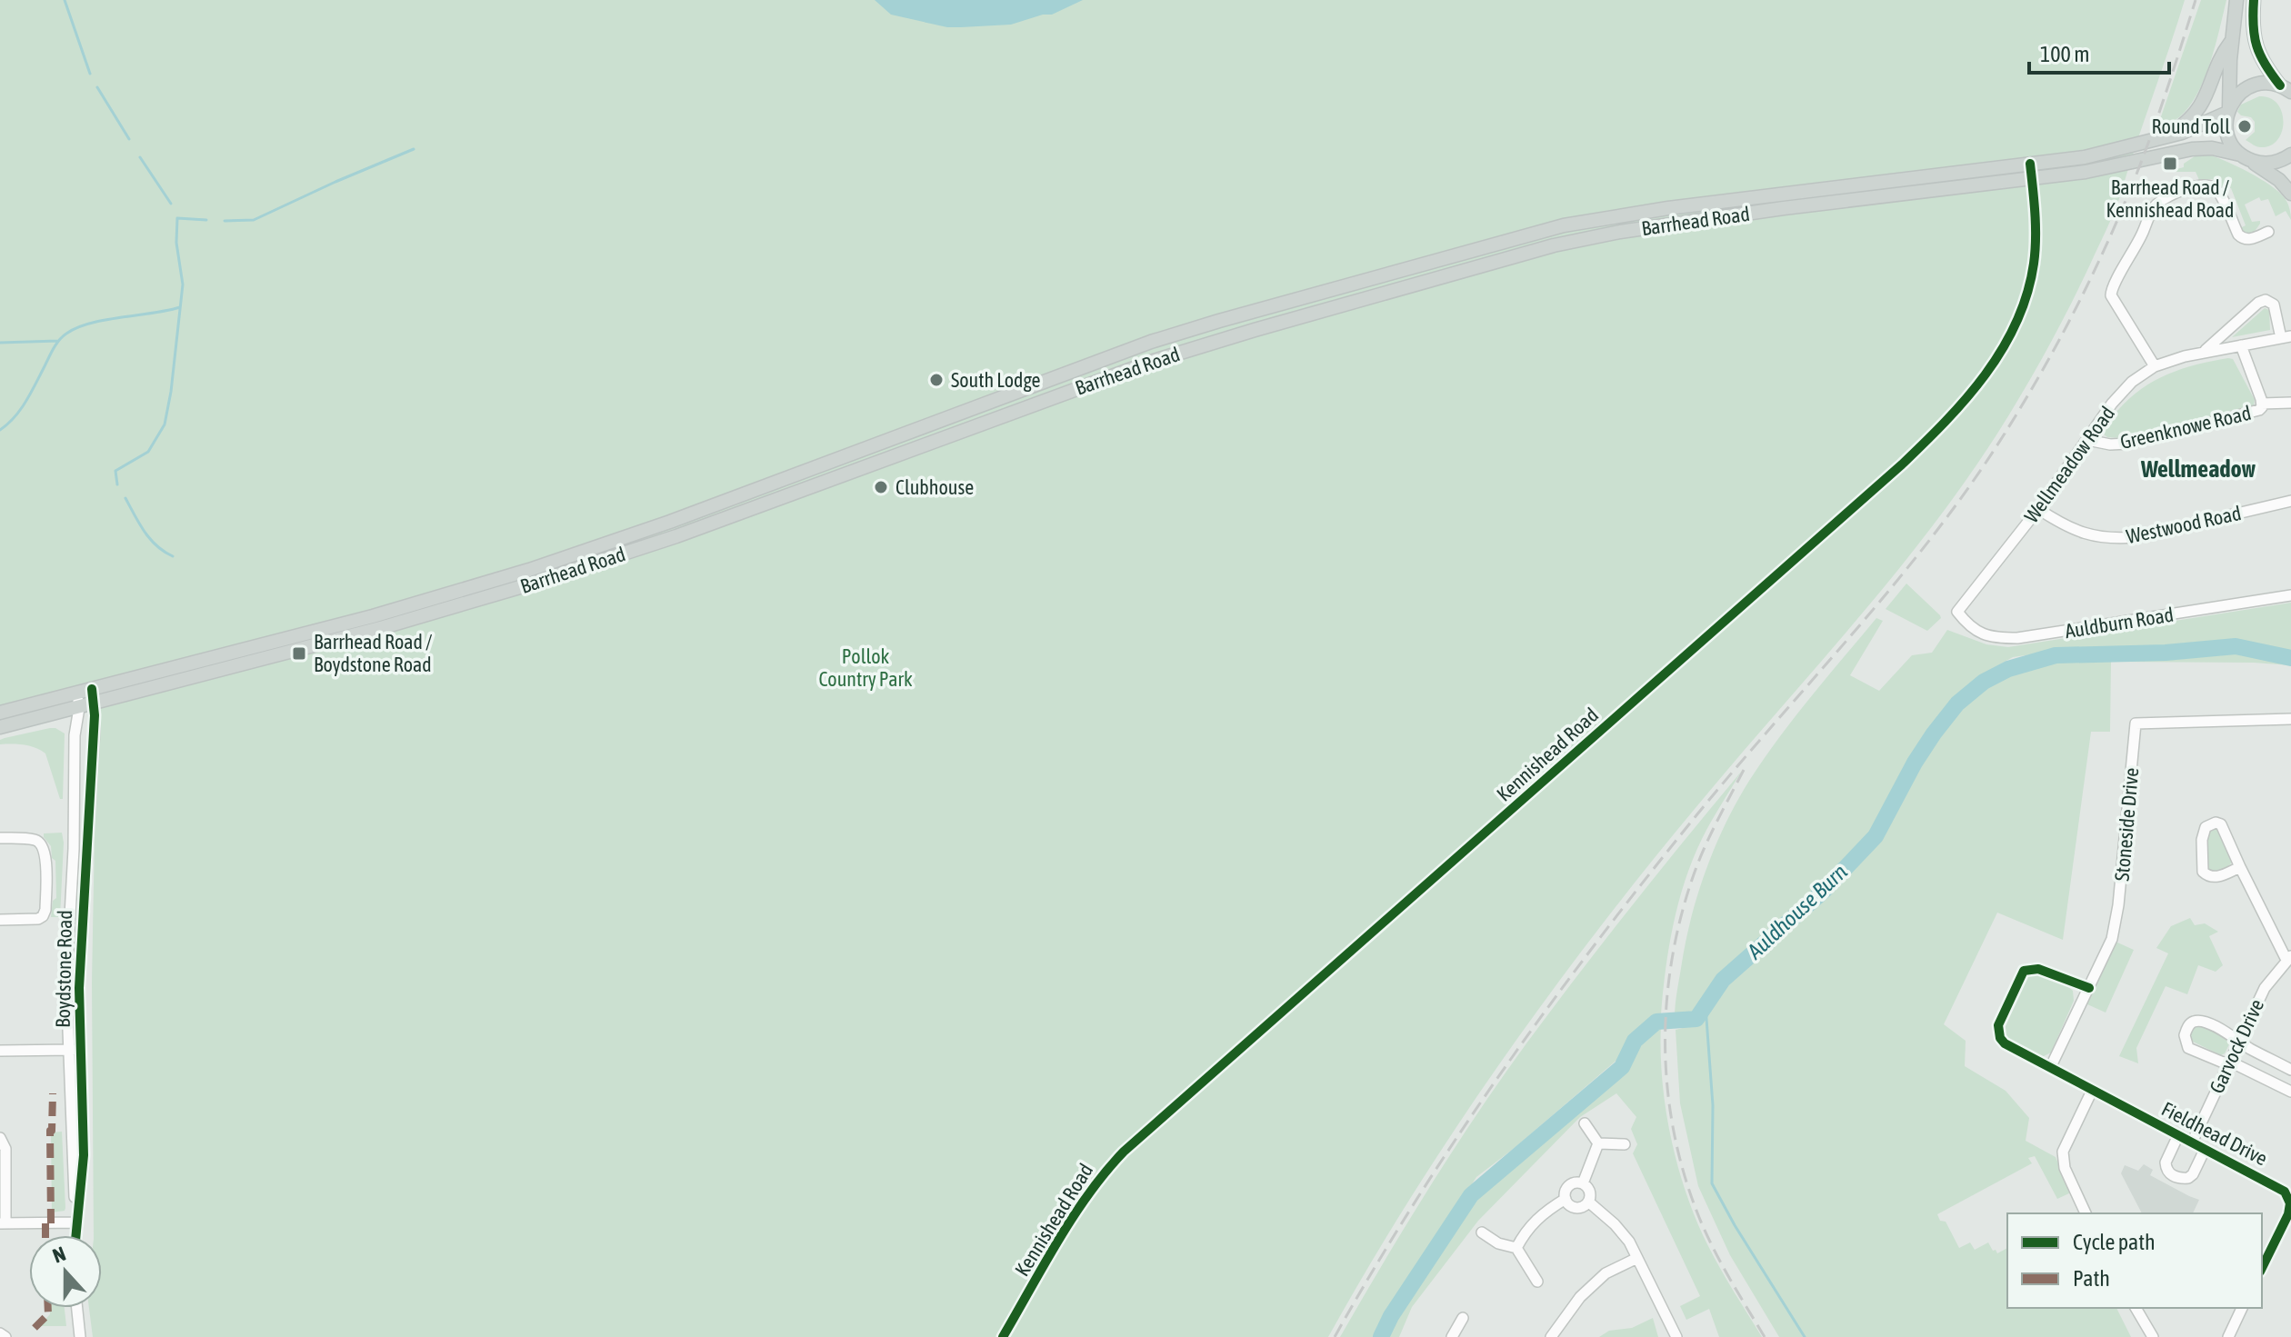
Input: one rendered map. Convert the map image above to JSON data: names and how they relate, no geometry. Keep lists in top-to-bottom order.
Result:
{
  "streets": {
    "main road": ["Barrhead Road"],
    "street": [
      "Greenknowe Road",
      "Wellmeadow Road",
      "Westwood Road",
      "Auldburn Road",
      "Kennishead Road",
      "Stoneside Drive",
      "Boydstone Road",
      "Garvock Drive",
      "Fieldhead Drive"
    ]
  },
  "crossings": [
    ["Barrhead Road", "Kennishead Road"],
    ["Barrhead Road", "Boydstone Road"],
    ["Greenknowe Road", "Wellmeadow Road"],
    ["Wellmeadow Road", "Westwood Road"],
    ["Wellmeadow Road", "Auldburn Road"],
    ["Stoneside Drive", "Fieldhead Drive"],
    ["Garvock Drive", "Fieldhead Drive"]
  ],
  "districts": ["Wellmeadow"],
  "water": ["Auldhouse Burn"],
  "parks": ["Pollok Country Park"],
  "places": {
    "other": ["Round Toll", "South Lodge", "Clubhouse"],
    "transit": ["Barrhead Road / Kennishead Road", "Barrhead Road / Boydstone Road"]
  },
  "legend": ["Cycle path", "Path"],
  "scale_bar": "100 m",
  "north": "top"
}
